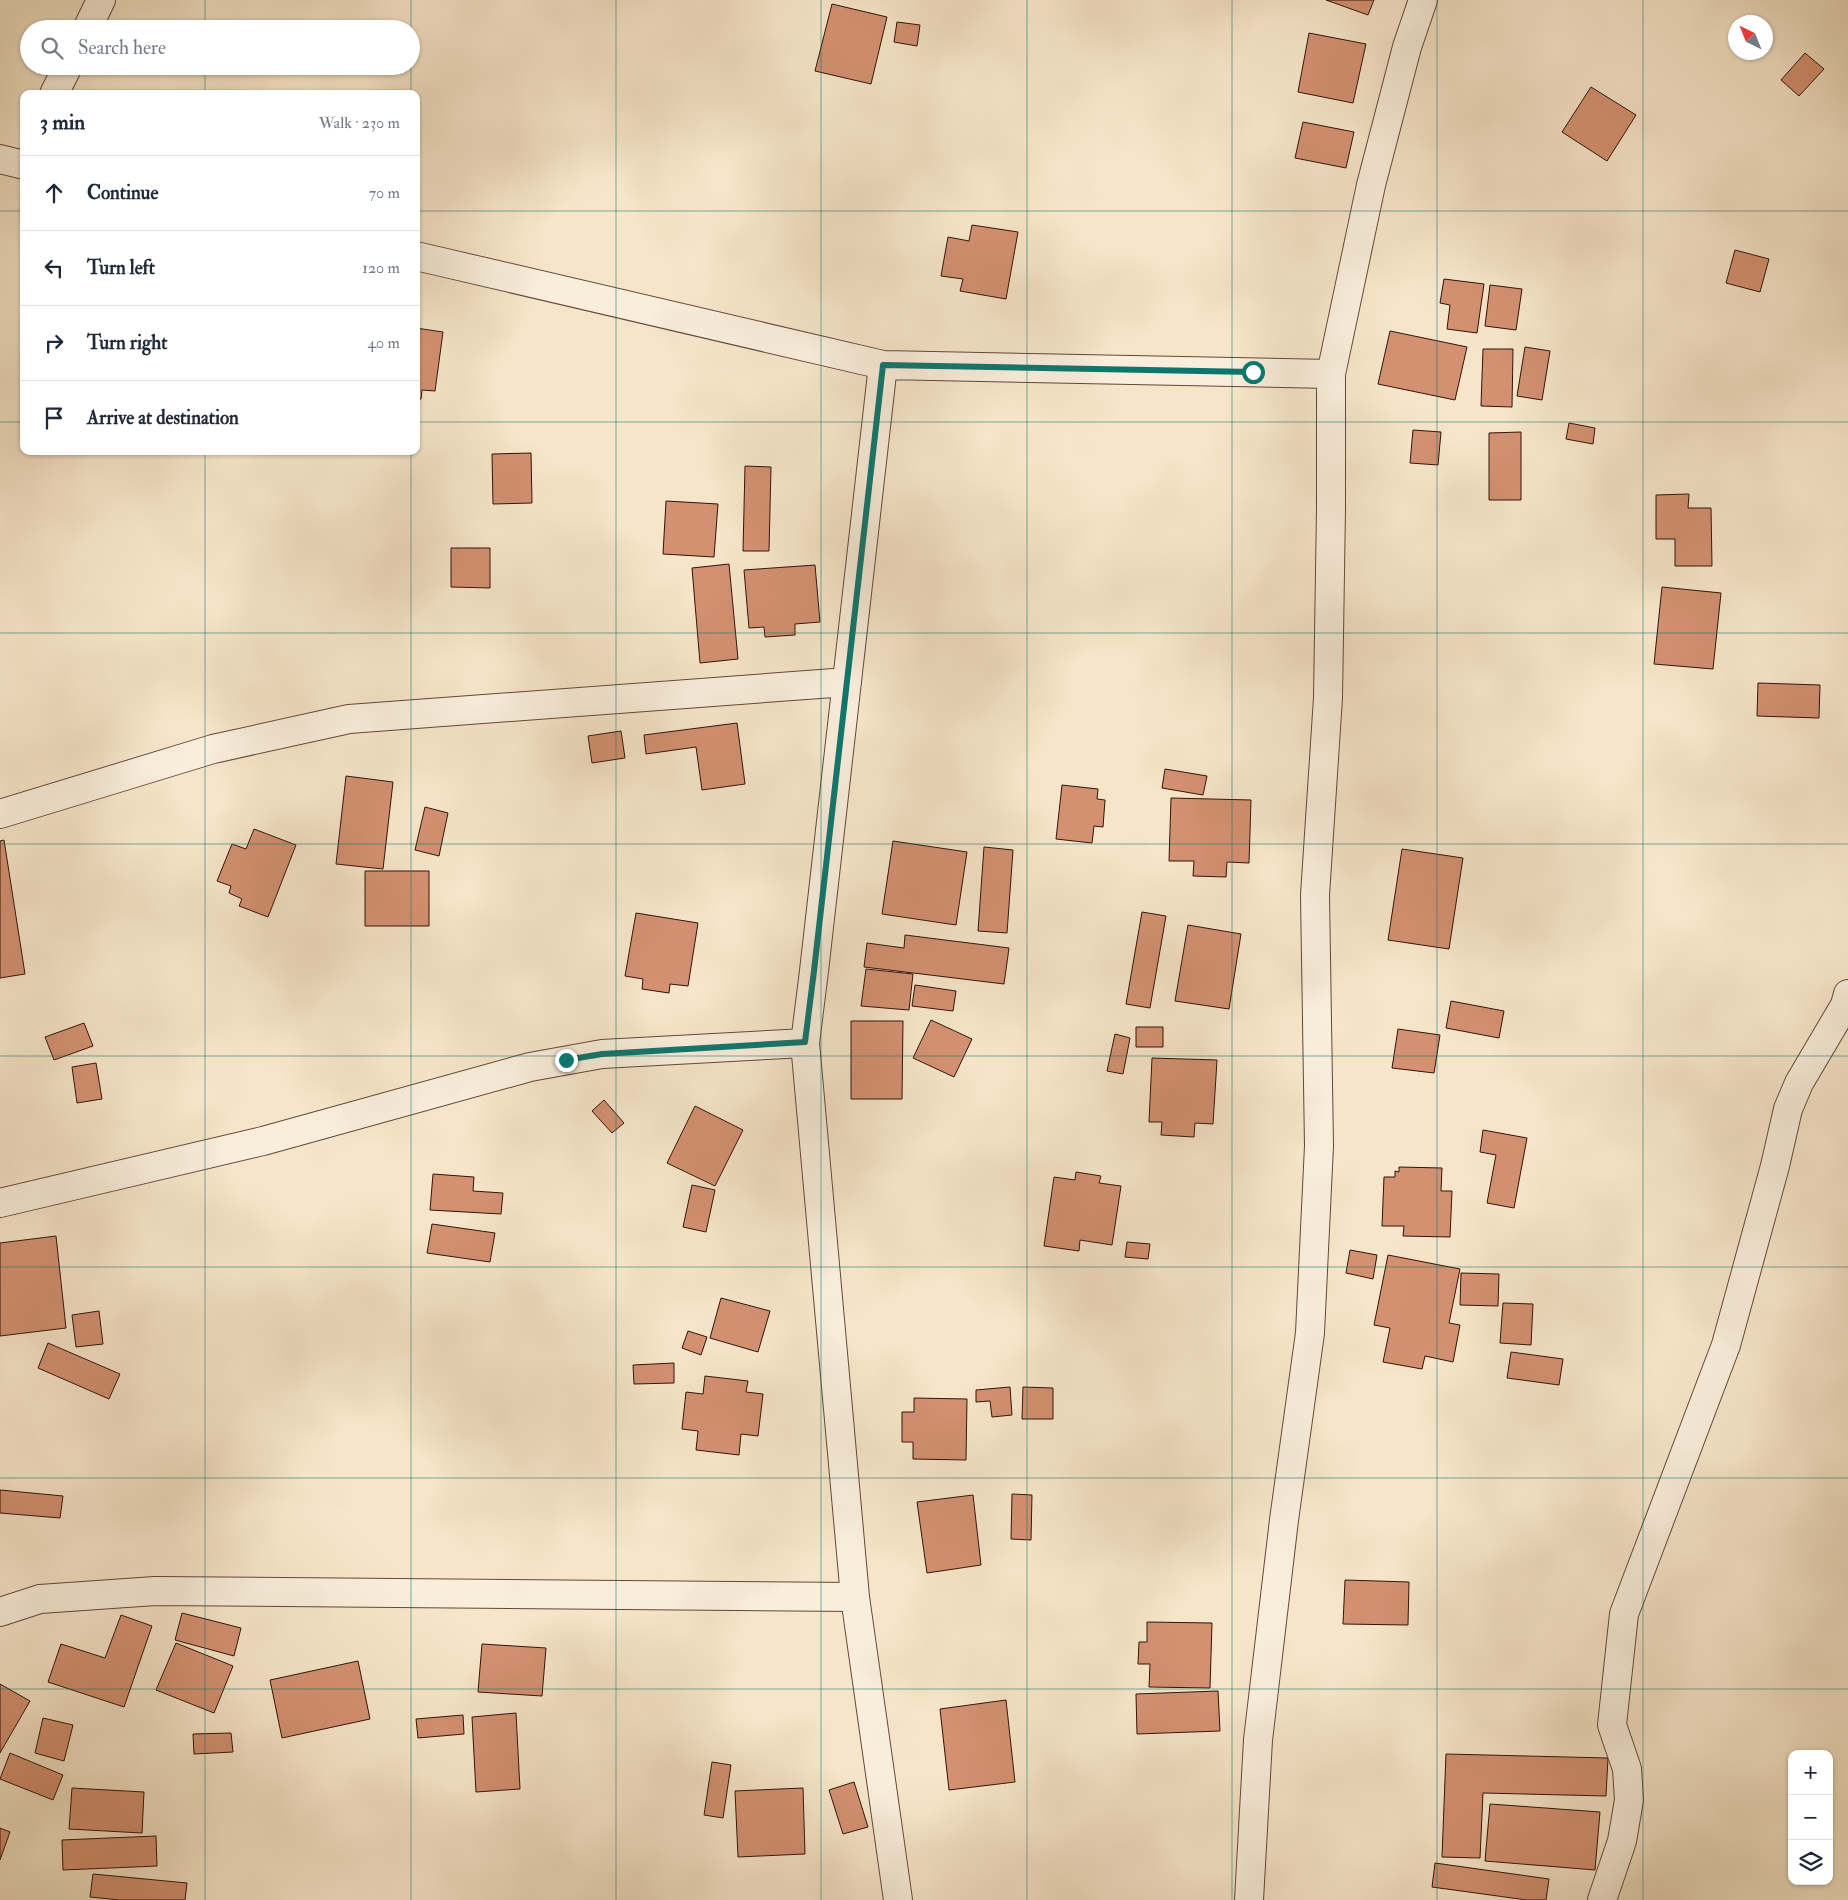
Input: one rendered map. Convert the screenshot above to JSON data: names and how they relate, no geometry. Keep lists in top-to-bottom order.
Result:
{
  "north": "top left",
  "page": {
    "search": "Search here",
    "heading": ["3 min", "Walk · 230 m"],
    "list": [
      ["Continue", "70 m"],
      ["Turn left", "120 m"],
      ["Turn right", "40 m"],
      "Arrive at destination"
    ],
    "map_buttons": ["+", "−"]
  }
}
